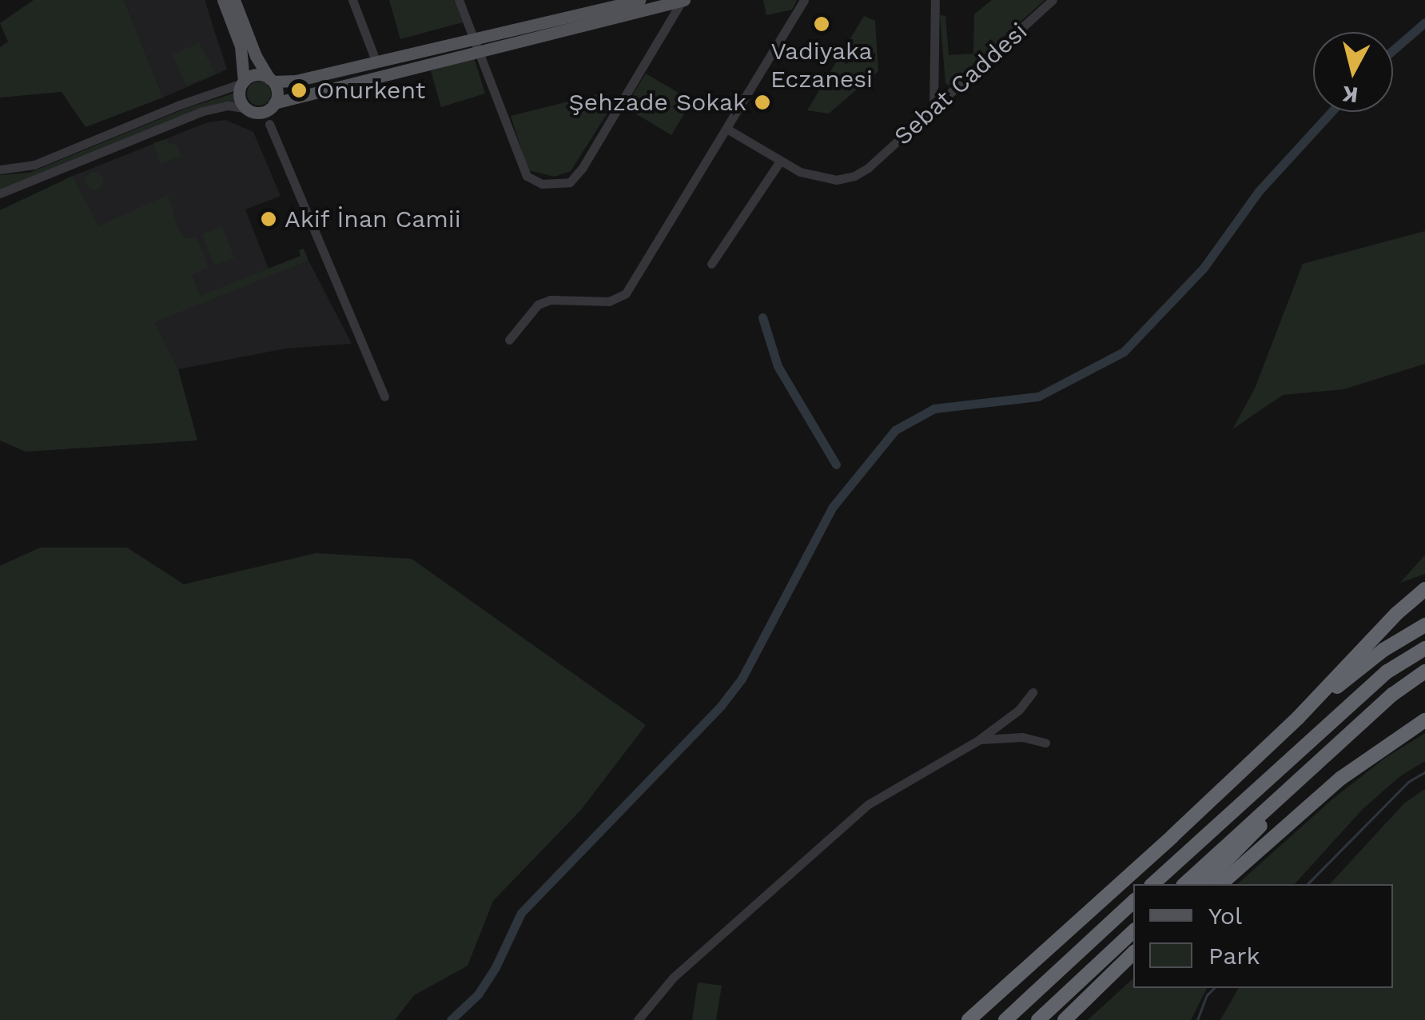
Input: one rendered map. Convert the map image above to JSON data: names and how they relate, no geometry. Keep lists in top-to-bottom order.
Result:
{
  "streets": {
    "street": ["Sebat Caddesi"]
  },
  "places": [
    "Vadiyaka Eczanesi",
    "Onurkent",
    "Şehzade Sokak",
    "Akif İnan Camii"
  ],
  "legend": ["Yol", "Park"],
  "north": "bottom"
}
